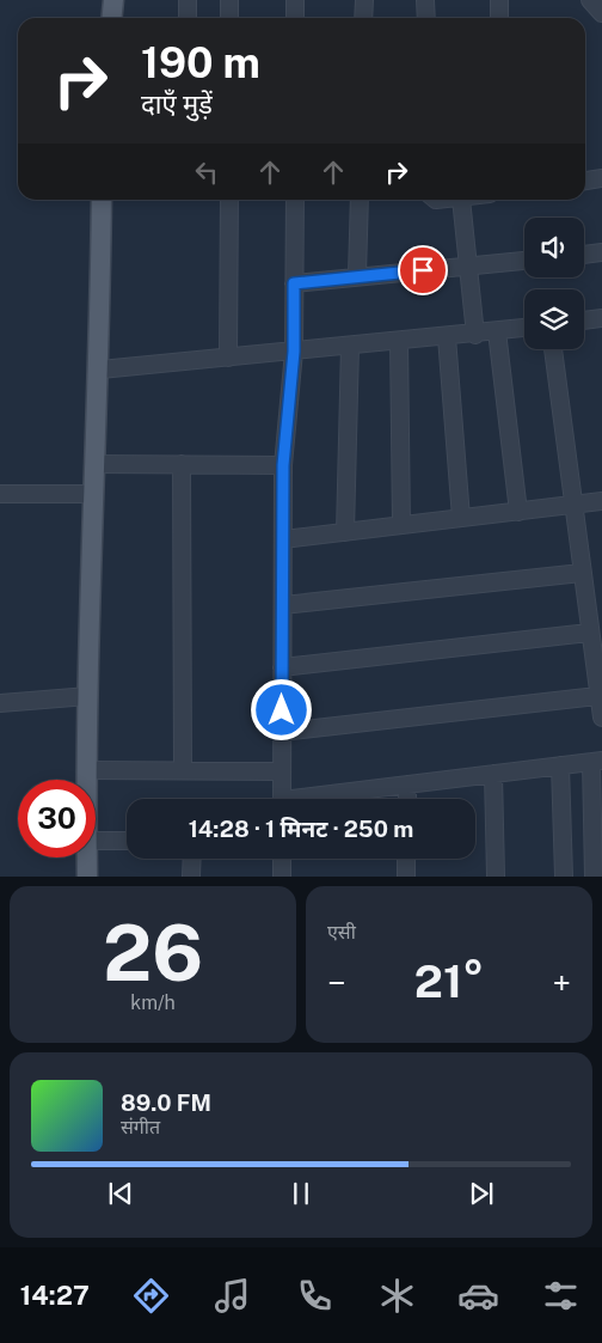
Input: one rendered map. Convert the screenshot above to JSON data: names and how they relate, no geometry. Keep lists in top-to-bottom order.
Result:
{
  "page": {
    "turn": ["190 m", "दाएँ मुड़ें"],
    "limit": "30",
    "trip": "14:28 · 1 मिनट · 250 m",
    "tile": [
      ["26", "km/h"],
      "एसी"
    ],
    "heat": ["−", "21°", "+"],
    "song": ["89.0 FM", "संगीत"],
    "tabs": "14:27"
  }
}
